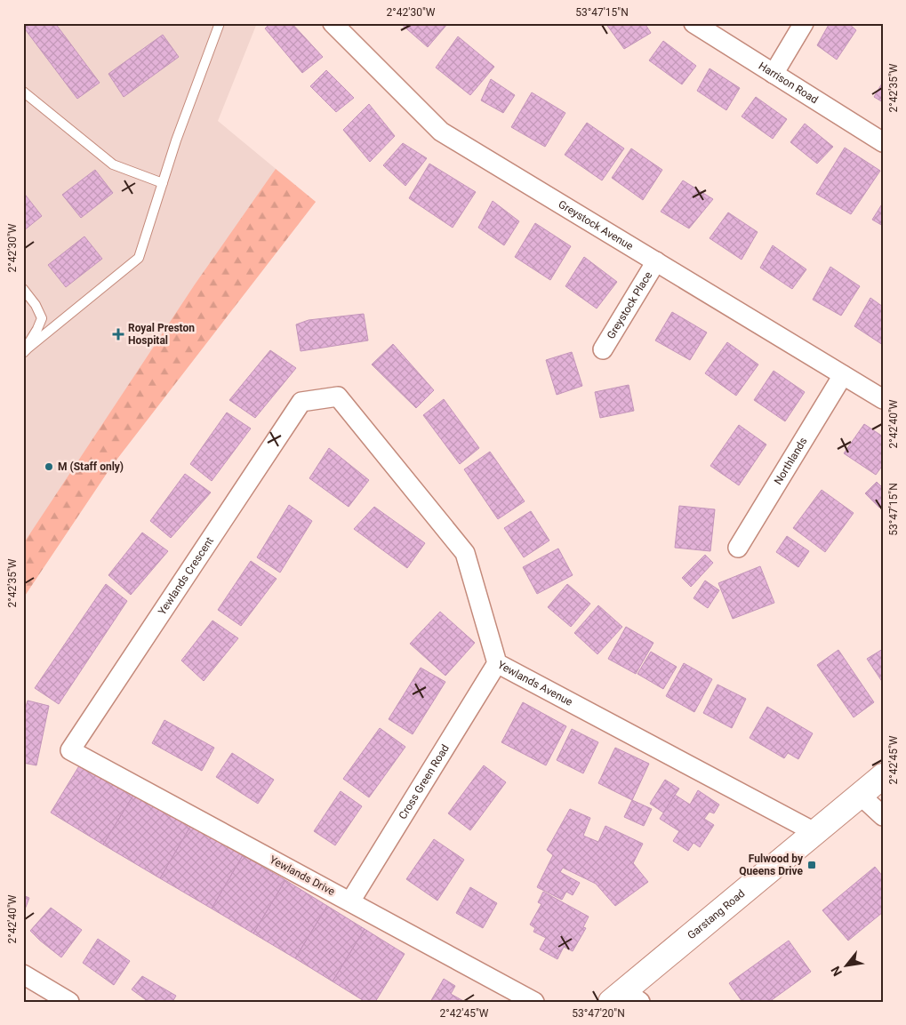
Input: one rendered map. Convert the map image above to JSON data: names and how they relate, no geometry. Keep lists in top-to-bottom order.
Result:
{
  "streets": {
    "highway": ["Garstang Road"],
    "street": [
      "Harrison Road",
      "Greystock Avenue",
      "Greystock Place",
      "Northlands",
      "Yewlands Crescent",
      "Yewlands Avenue",
      "Cross Green Road",
      "Yewlands Drive"
    ]
  },
  "crossings": [
    ["Greystock Avenue", "Greystock Place"],
    ["Greystock Avenue", "Northlands"],
    ["Yewlands Crescent", "Yewlands Avenue"],
    ["Yewlands Crescent", "Yewlands Drive"],
    ["Yewlands Avenue", "Cross Green Road"],
    ["Yewlands Avenue", "Garstang Road"],
    ["Cross Green Road", "Yewlands Drive"]
  ],
  "places": {
    "health": ["Royal Preston Hospital"],
    "other": ["M (Staff only)"],
    "transit": ["Fulwood by Queens Drive"]
  },
  "north": "bottom left",
  "coordinates": [
    "2°42'30\"W",
    "53°47'15\"N",
    "2°42'35\"W",
    "2°42'40\"W",
    "2°42'45\"W",
    "53°47'20\"N"
  ]
}
